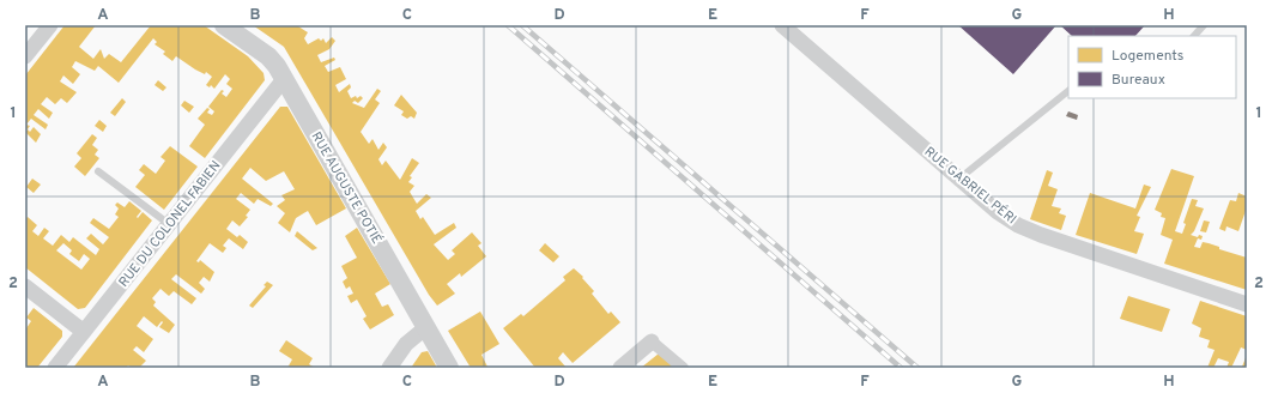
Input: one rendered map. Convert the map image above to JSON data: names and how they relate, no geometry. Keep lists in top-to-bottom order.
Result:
{
  "streets": {
    "street": ["RUE GABRIEL PÉRI", "RUE AUGUSTE POTIÉ", "RUE DU COLONEL FABIEN"]
  },
  "crossings": [
    ["RUE AUGUSTE POTIÉ", "RUE DU COLONEL FABIEN"]
  ],
  "legend": ["Logements", "Bureaux"],
  "grid": {
    "columns": [
      "A",
      "B",
      "C",
      "D",
      "E",
      "F",
      "G",
      "H"
    ],
    "rows": ["1", "2"]
  }
}
